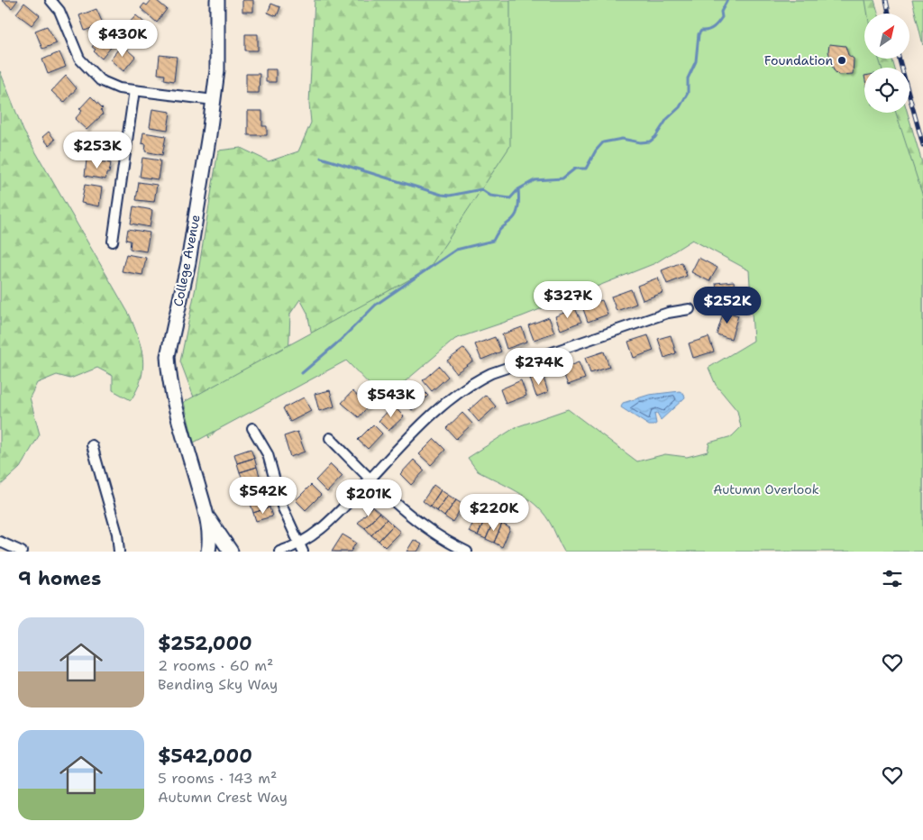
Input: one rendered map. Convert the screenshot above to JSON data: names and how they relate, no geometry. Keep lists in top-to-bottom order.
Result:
{
  "streets": {
    "street": ["College Avenue"]
  },
  "parks": ["Autumn Overlook"],
  "places": ["Foundation"],
  "north": "top right",
  "page": {
    "price": [
      "$430K",
      "$253K",
      "$327K",
      "$252K",
      "$274K",
      "$543K",
      "$542K",
      "$201K",
      "$220K"
    ],
    "heading": "9 homes",
    "list": [
      {
        "name": "$252,000",
        "note": "2 rooms · 60 m² · Bending Sky Way"
      },
      {
        "name": "$542,000",
        "note": "5 rooms · 143 m² · Autumn Crest Way"
      }
    ]
  }
}
